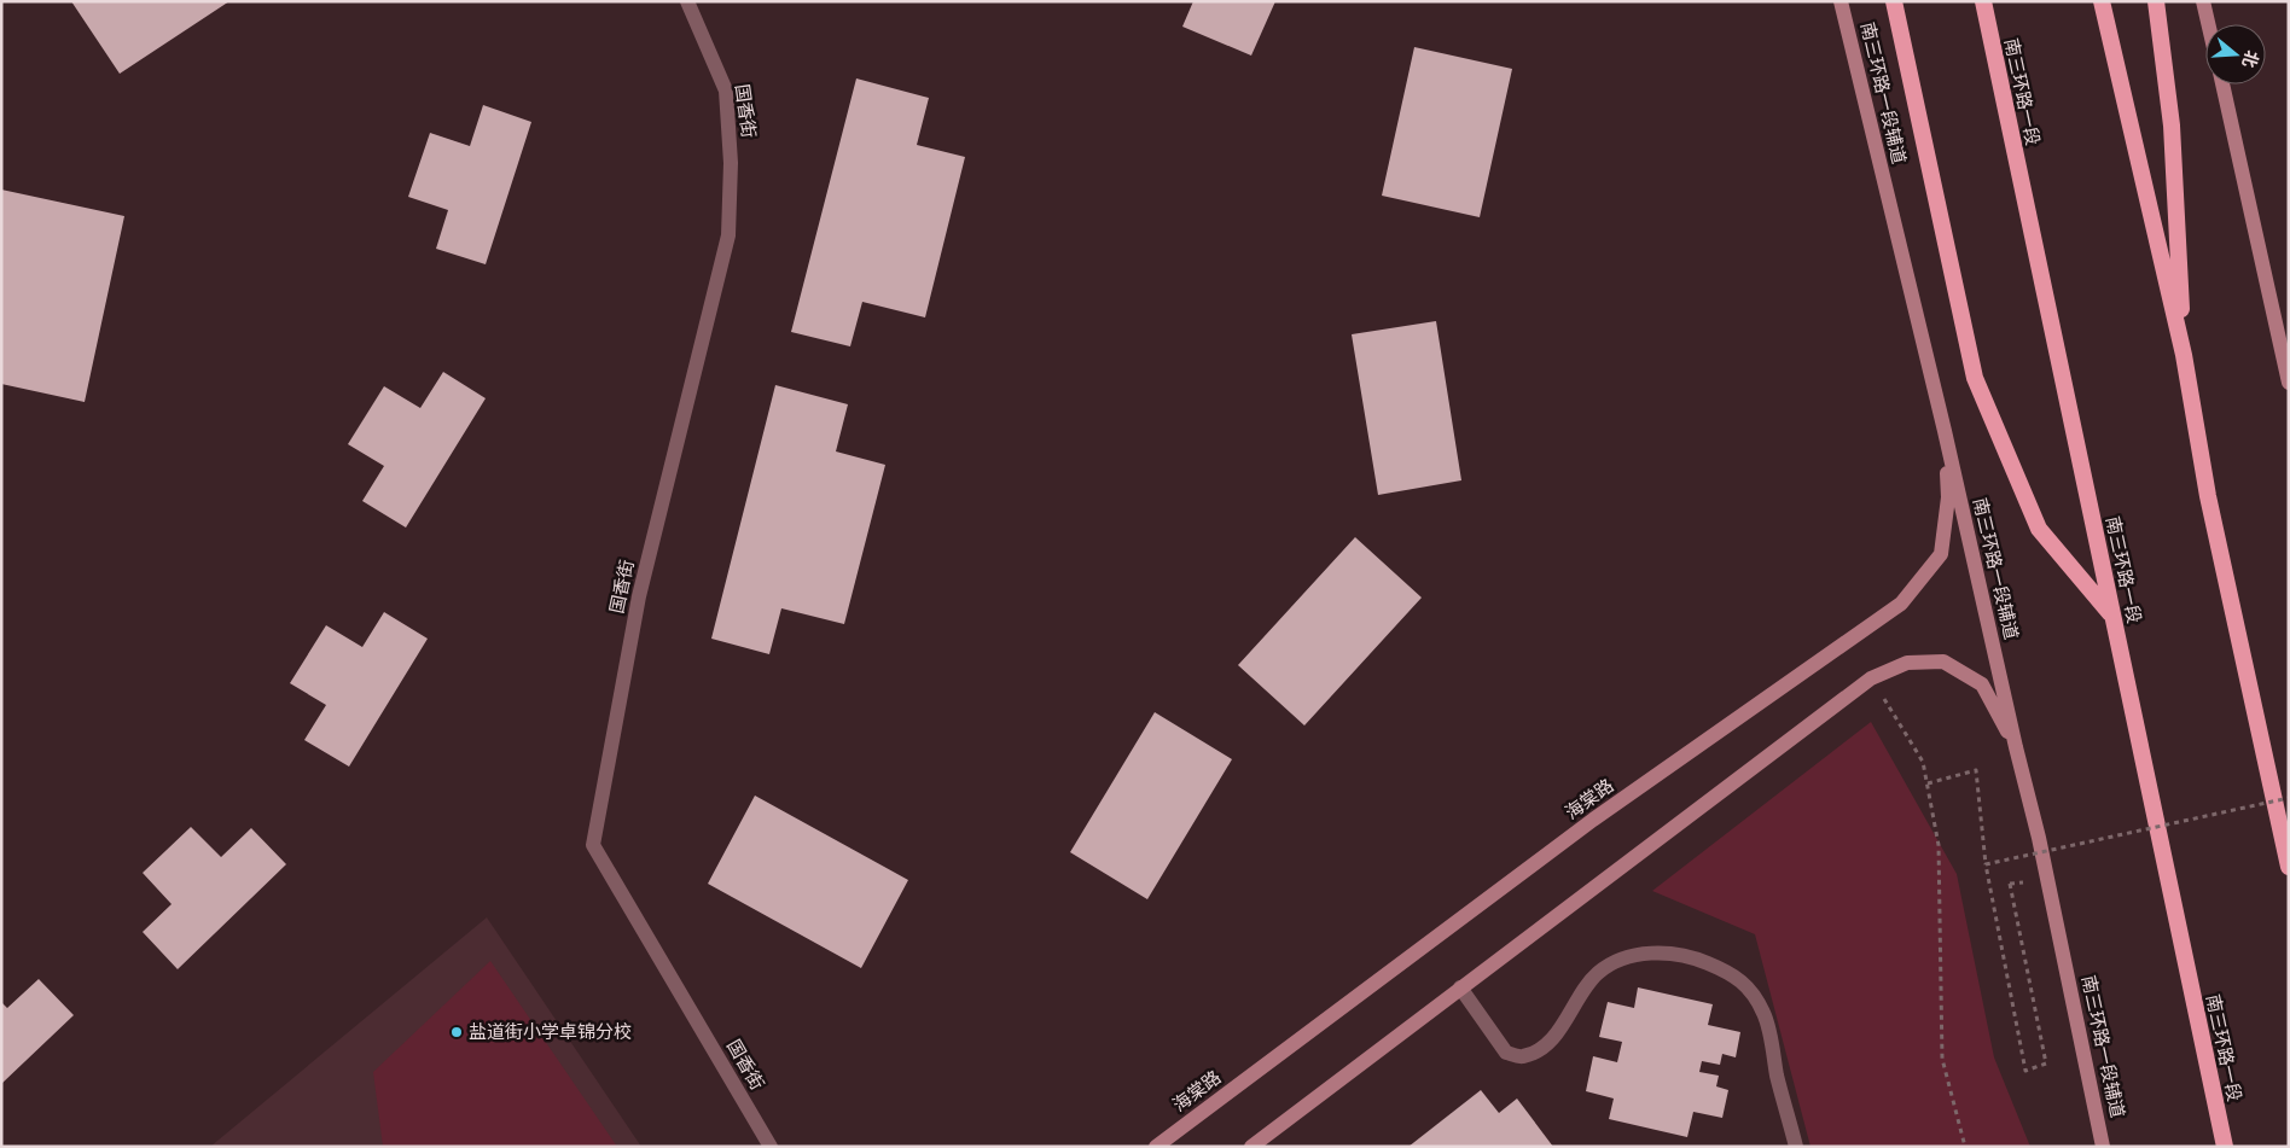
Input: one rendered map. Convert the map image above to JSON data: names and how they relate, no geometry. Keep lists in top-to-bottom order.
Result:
{
  "streets": {
    "highway": ["南三环路一段"],
    "main road": ["南三环路一段辅道", "海棠路"],
    "street": ["国香街"]
  },
  "crossings": [
    ["南三环路一段辅道", "海棠路"]
  ],
  "places": ["盐道街小学卓锦分校"],
  "north": "right"
}
